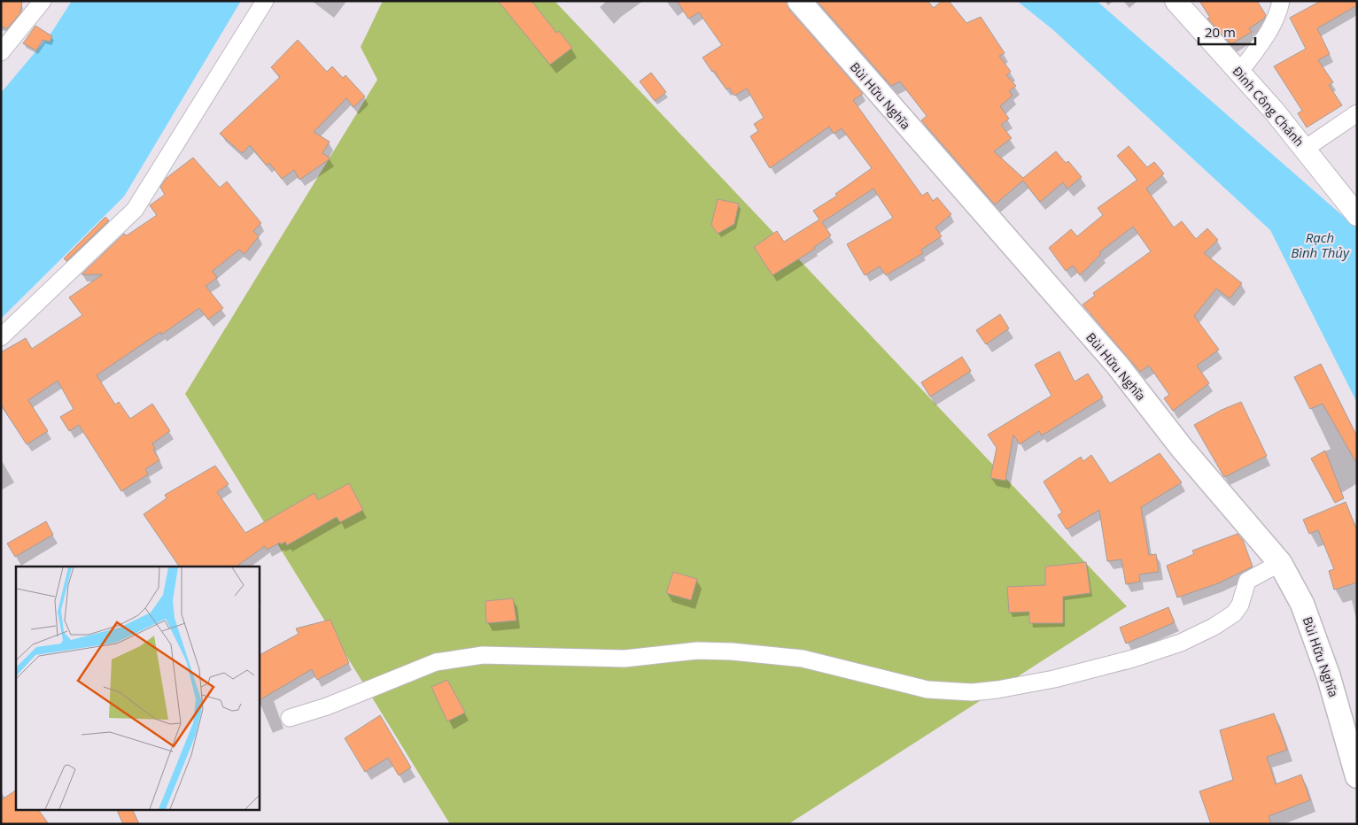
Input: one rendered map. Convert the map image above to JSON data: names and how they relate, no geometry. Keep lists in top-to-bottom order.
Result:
{
  "streets": {
    "main road": ["Bùi Hữu Nghĩa"],
    "street": ["Đinh Công Chánh"]
  },
  "water": ["Rạch Bình Thủy"],
  "scale_bar": "20 m"
}
